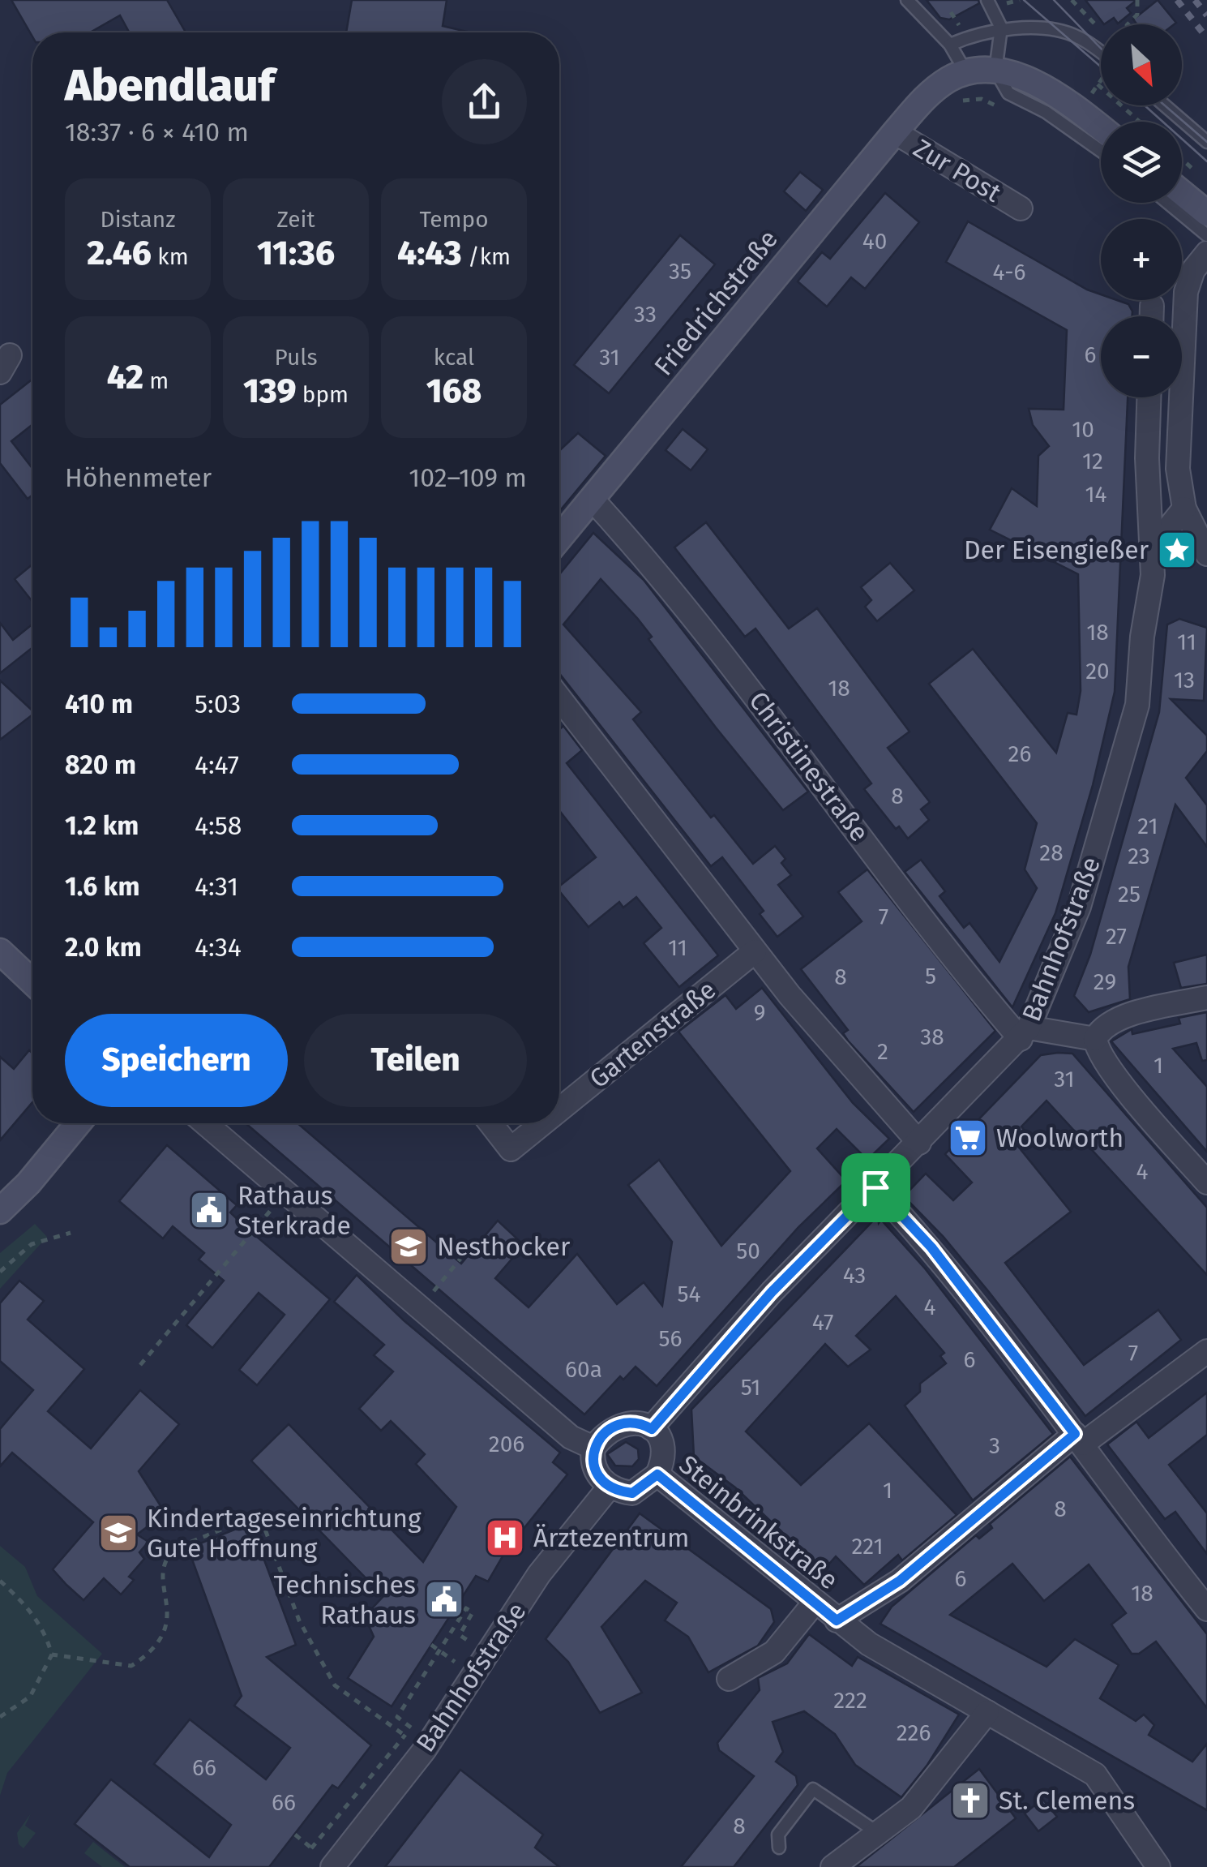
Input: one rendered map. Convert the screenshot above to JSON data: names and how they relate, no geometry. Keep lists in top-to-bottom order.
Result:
{
  "streets": {
    "main road": ["Friedrichstraße"],
    "street": [
      "Zur Post",
      "Christinestraße",
      "Bahnhofstraße",
      "Gartenstraße",
      "Steinbrinkstraße"
    ]
  },
  "crossings": [
    ["Zur Post", "Friedrichstraße"],
    ["Friedrichstraße", "Christinestraße"],
    ["Christinestraße", "Bahnhofstraße"],
    ["Bahnhofstraße", "Steinbrinkstraße"]
  ],
  "places": {
    "place": ["Der Eisengießer"],
    "supermarket": ["Woolworth"],
    "public building": ["Rathaus Sterkrade", "Technisches Rathaus"],
    "school or university": ["Nesthocker", "Kindertageseinrichtung Gute Hoffnung"],
    "hospital": ["Ärztezentrum"],
    "church": ["St. Clemens"]
  },
  "house_numbers": [
    "40",
    "35",
    "4-6",
    "33",
    "6",
    "31",
    "10",
    "12",
    "14",
    "18",
    "11",
    "20",
    "13",
    "18",
    "26",
    "8",
    "21",
    "28",
    "23",
    "25",
    "7",
    "27",
    "11",
    "5",
    "8",
    "29",
    "9",
    "38",
    "2",
    "1",
    "31",
    "4",
    "50",
    "43",
    "54",
    "4",
    "47",
    "56",
    "7",
    "6",
    "60a",
    "51",
    "206",
    "3",
    "1",
    "8",
    "221",
    "6",
    "18",
    "222",
    "226",
    "66",
    "66",
    "8"
  ],
  "north": "bottom right",
  "page": {
    "map_buttons": ["+", "−"],
    "heading": ["Abendlauf", "18:37 · 6 × 410 m"],
    "stats": [
      ["Distanz", "2.46 km"],
      ["Zeit", "11:36"],
      ["Tempo", "4:43 /km"],
      ["42 m"],
      ["Puls", "139 bpm"],
      ["kcal", "168"]
    ],
    "chart": ["Höhenmeter", "102–109 m"],
    "list": [
      {
        "name": "410 m",
        "note": "5:03"
      },
      {
        "name": "820 m",
        "note": "4:47"
      },
      {
        "name": "1.2 km",
        "note": "4:58"
      },
      {
        "name": "1.6 km",
        "note": "4:31"
      },
      {
        "name": "2.0 km",
        "note": "4:34"
      }
    ],
    "buttons": ["Speichern", "Teilen"]
  }
}
